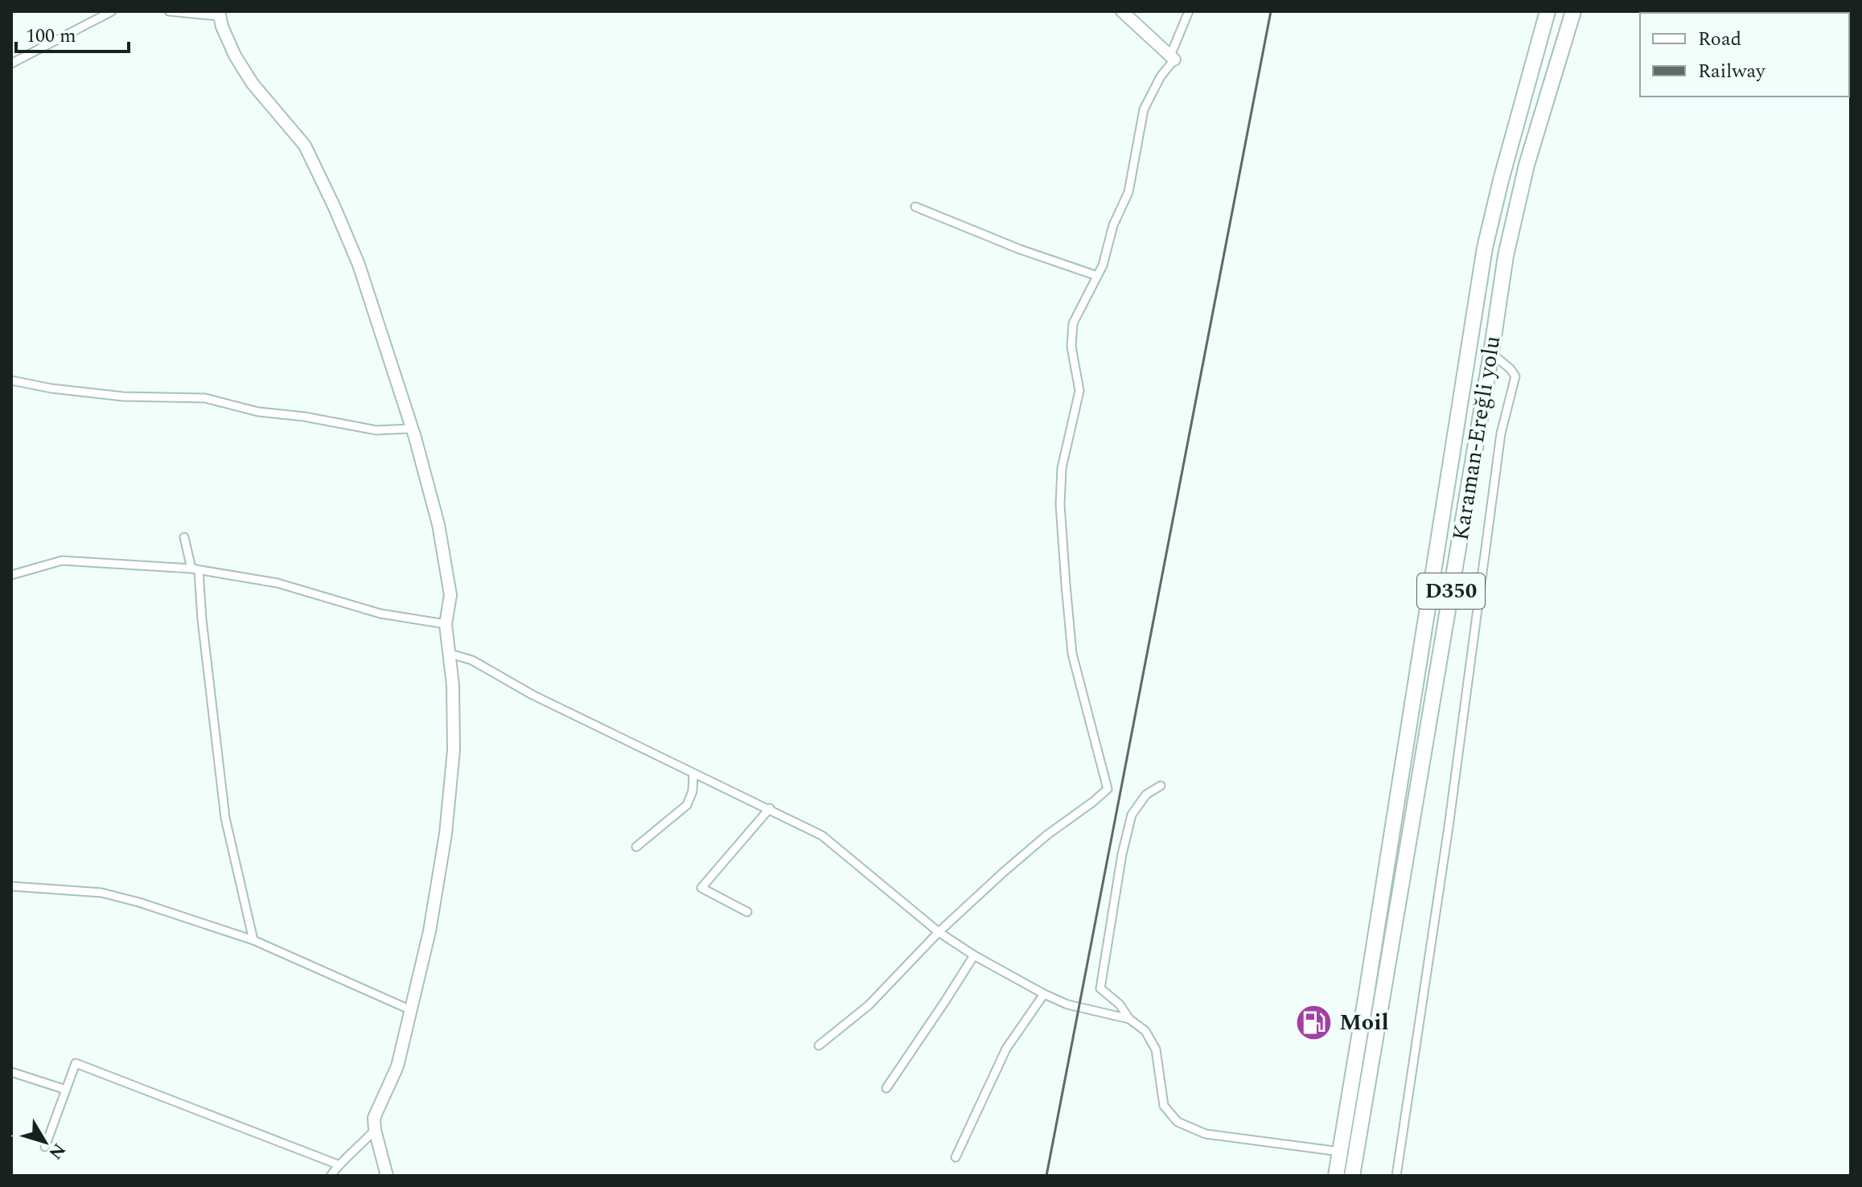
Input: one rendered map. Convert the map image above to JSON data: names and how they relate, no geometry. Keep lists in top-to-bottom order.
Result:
{
  "streets": {
    "highway": ["Karaman-Ereğli yolu", "D350"]
  },
  "places": {
    "fuel station": ["Moil"]
  },
  "legend": ["Road", "Railway"],
  "scale_bar": "100 m",
  "north": "bottom right"
}
